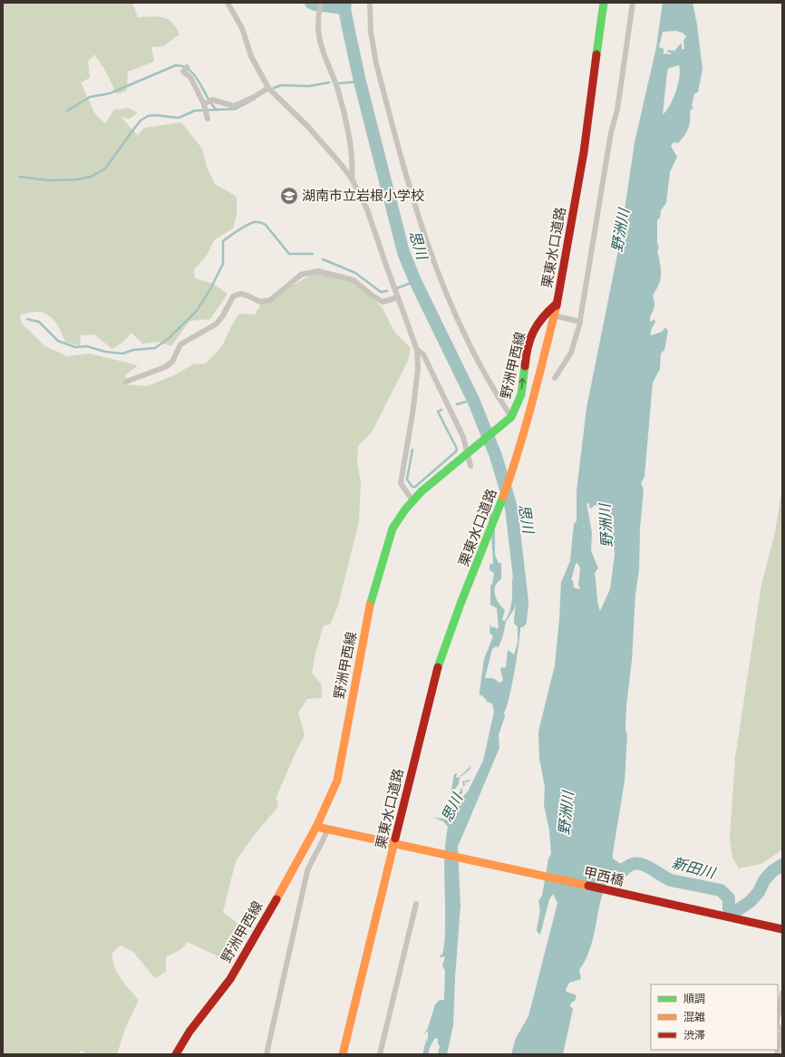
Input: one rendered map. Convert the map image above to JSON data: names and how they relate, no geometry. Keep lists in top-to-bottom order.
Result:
{
  "streets": {
    "main road": ["栗東水口道路", "野洲甲西線", "甲西橋"]
  },
  "crossings": [
    ["栗東水口道路", "野洲甲西線"],
    ["栗東水口道路", "甲西橋"],
    ["野洲甲西線", "甲西橋"]
  ],
  "water": ["野洲川", "思川", "新田川"],
  "places": {
    "school or university": ["湖南市立岩根小学校"]
  },
  "legend": ["順調", "混雑", "渋滞"]
}
